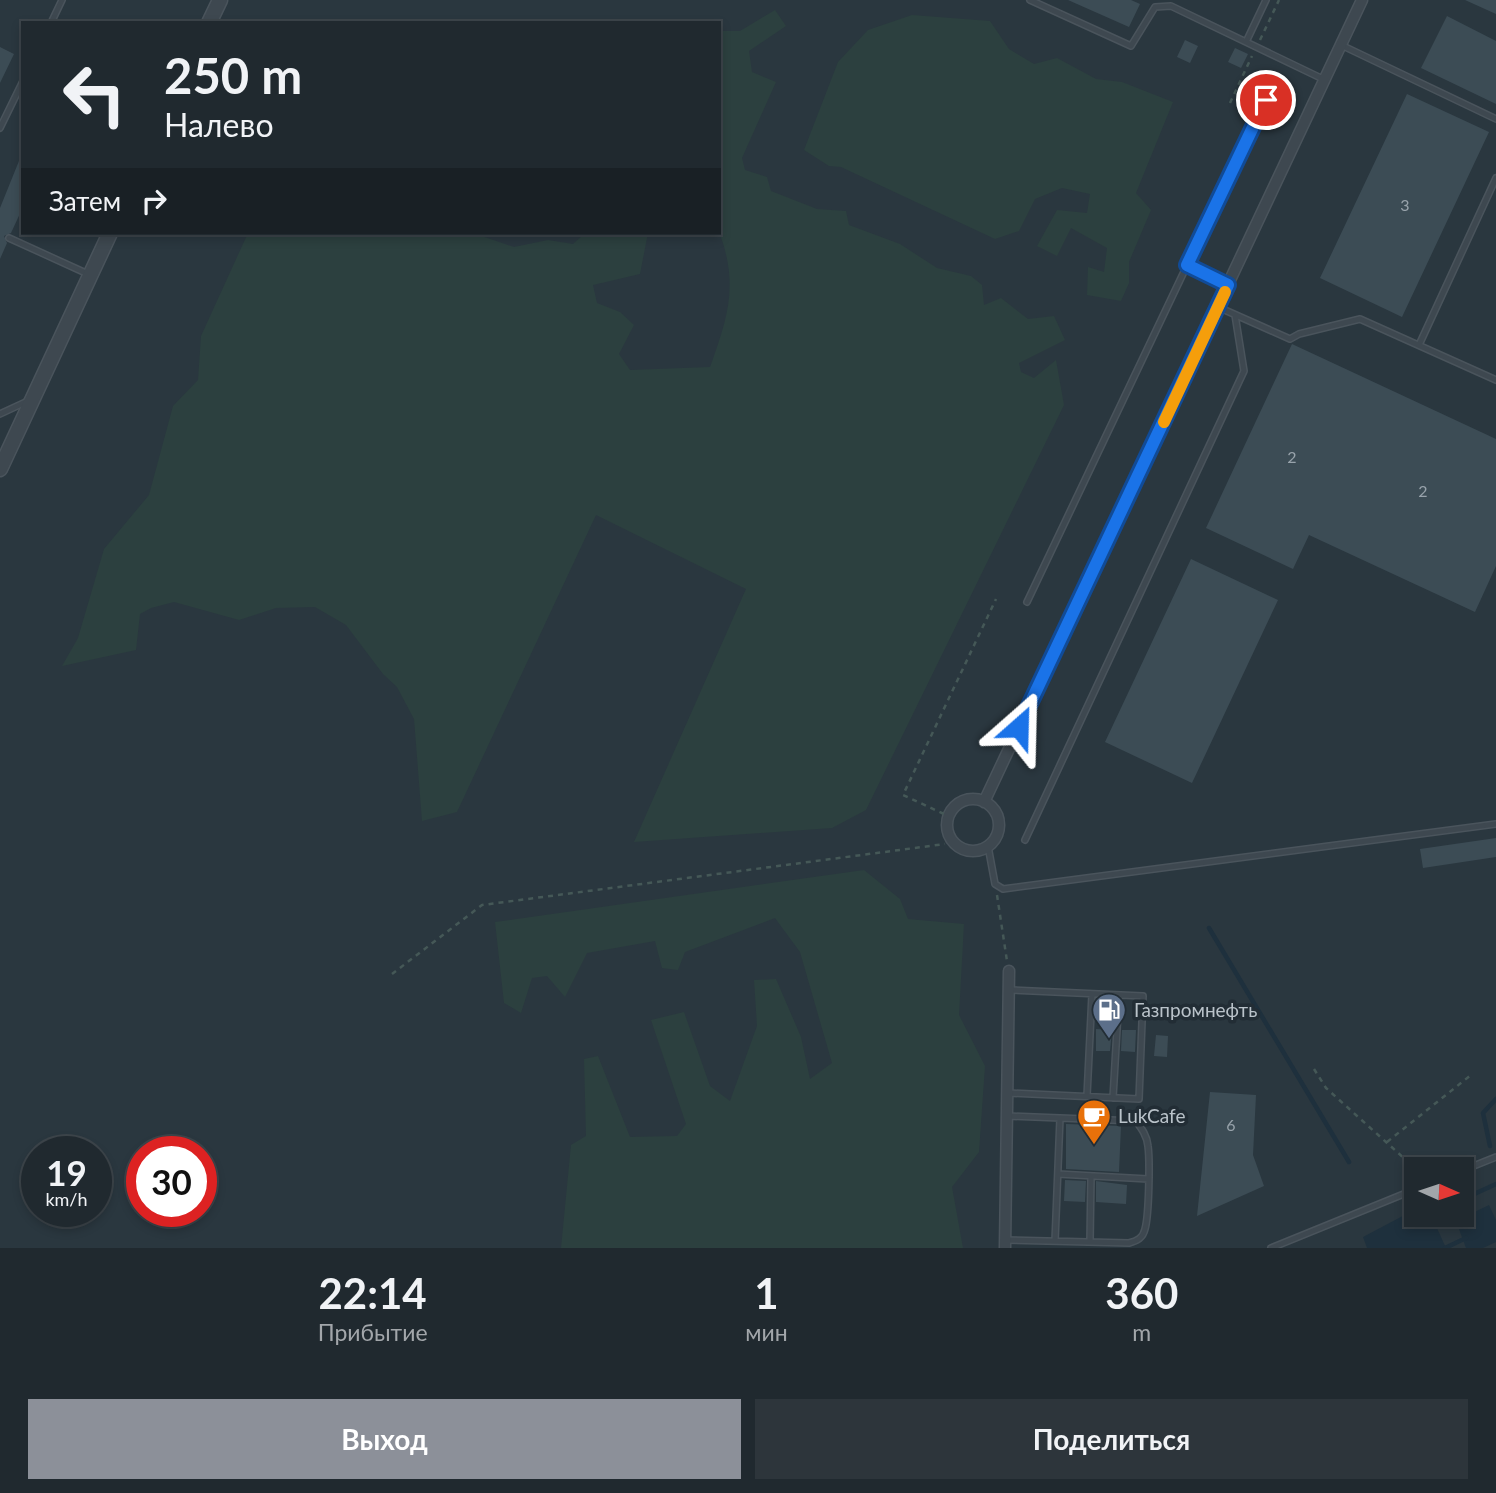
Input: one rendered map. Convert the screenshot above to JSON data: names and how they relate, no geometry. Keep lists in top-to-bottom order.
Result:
{
  "places": {
    "fuel station": ["Газпромнефть"],
    "cafe": ["LukCafe"]
  },
  "house_numbers": [
    "3",
    "2",
    "2",
    "6"
  ],
  "north": "right",
  "page": {
    "turn": ["250 m", "Налево"],
    "then": "Затем",
    "speed": "19 km/h",
    "limit": "30",
    "eta": [
      "22:14",
      "Прибытие",
      "1",
      "мин",
      "360",
      "m"
    ],
    "buttons": ["Выход", "Поделиться"]
  }
}
